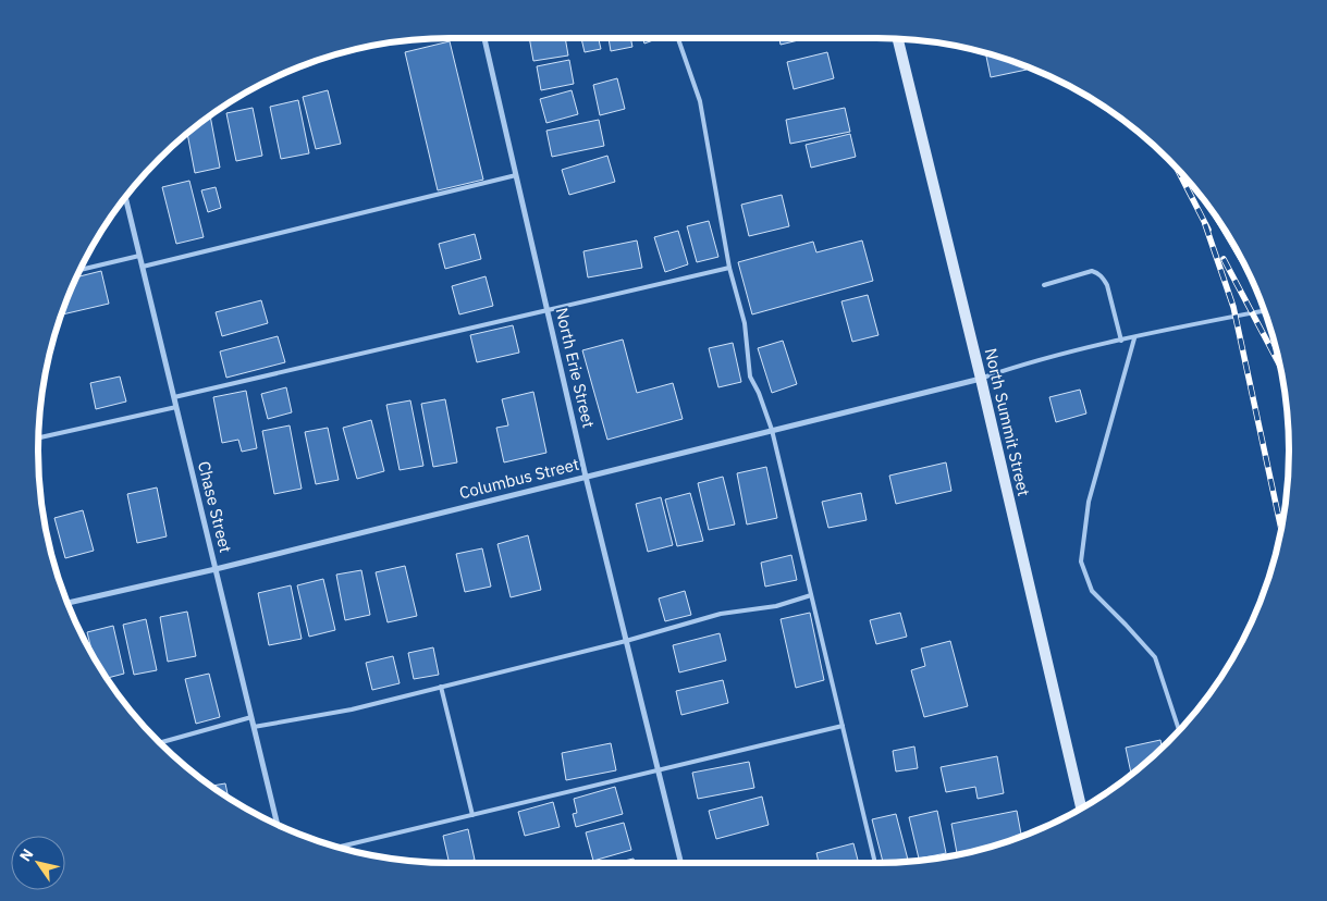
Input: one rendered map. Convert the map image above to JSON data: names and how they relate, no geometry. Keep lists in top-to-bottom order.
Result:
{
  "streets": {
    "main road": ["North Summit Street"],
    "street": ["North Erie Street", "Columbus Street", "Chase Street"]
  },
  "crossings": [
    ["North Erie Street", "Columbus Street"],
    ["North Summit Street", "Columbus Street"],
    ["Columbus Street", "Chase Street"]
  ],
  "north": "top left"
}
